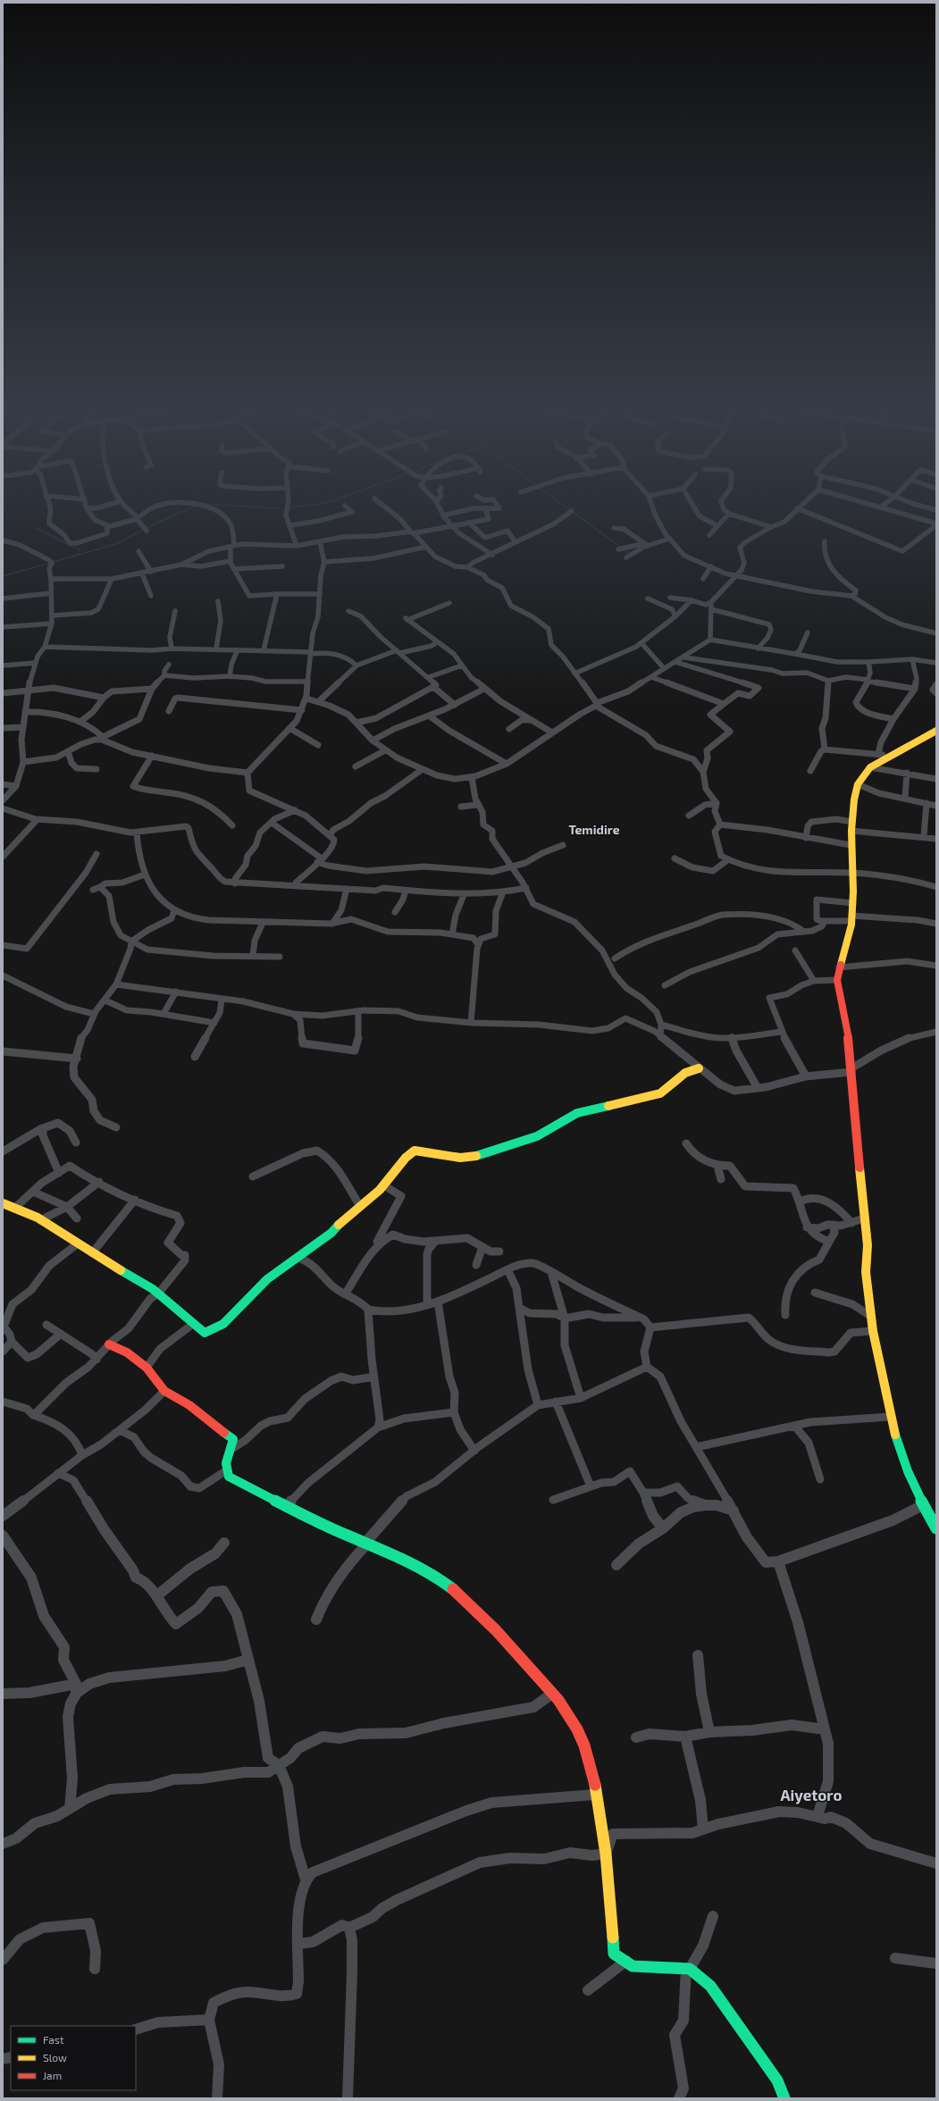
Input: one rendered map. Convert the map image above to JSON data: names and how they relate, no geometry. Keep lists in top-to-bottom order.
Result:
{
  "districts": ["Temidire", "Aiyetoro"],
  "legend": ["Fast", "Slow", "Jam"]
}
